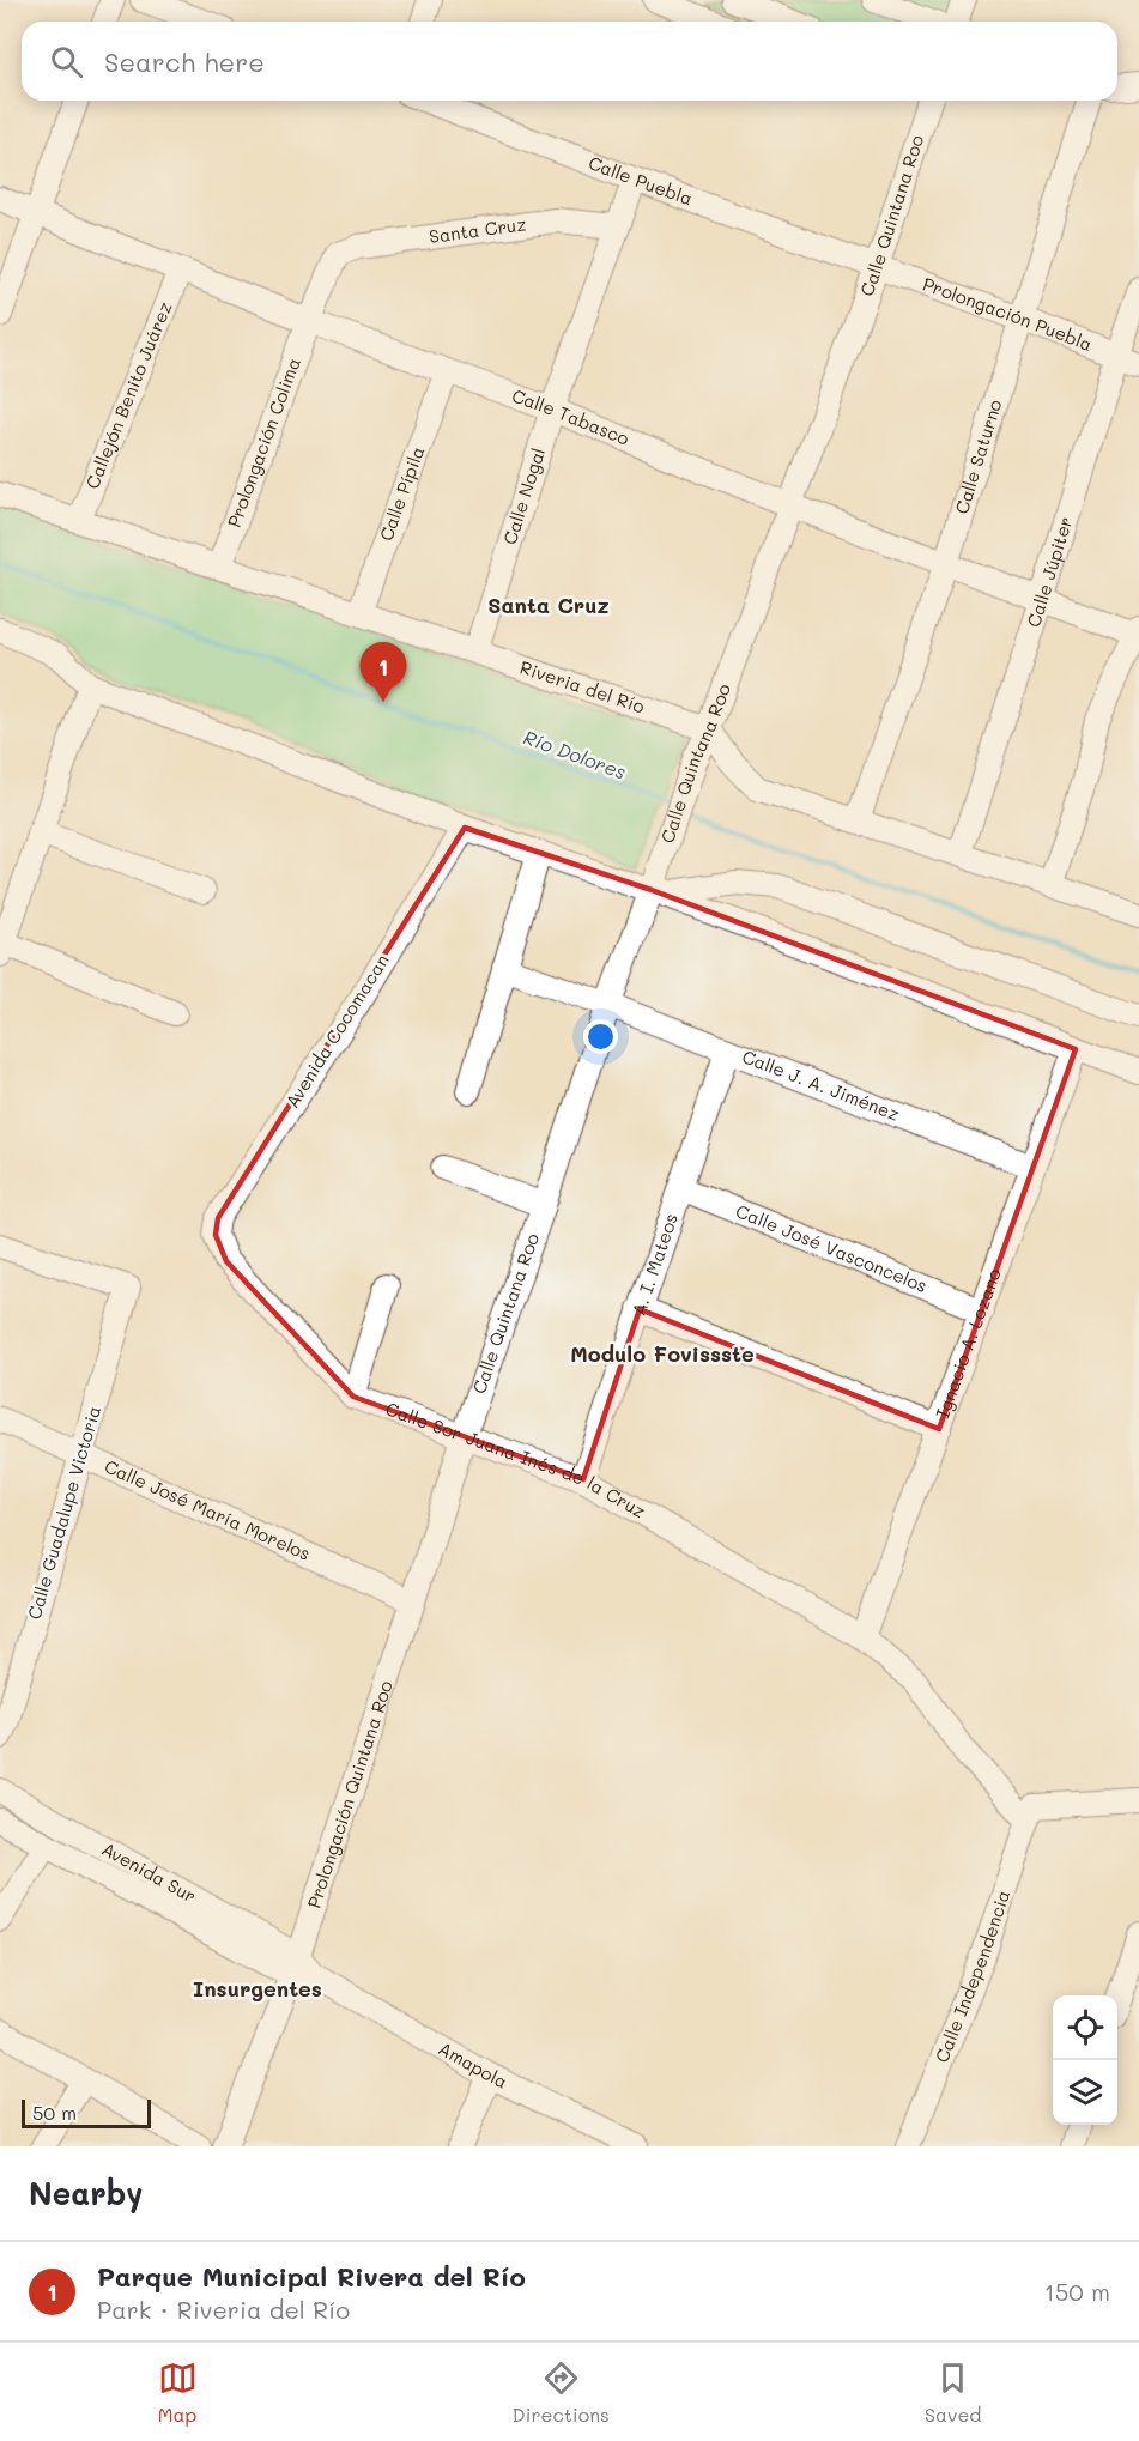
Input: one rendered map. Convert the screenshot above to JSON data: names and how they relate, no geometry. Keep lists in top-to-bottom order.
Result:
{
  "streets": {
    "street": [
      "Calle Puebla",
      "Calle Quintana Roo",
      "Santa Cruz",
      "Prolongación Puebla",
      "Callejón Benito Juárez",
      "Calle Tabasco",
      "Prolongación Colima",
      "Calle Saturno",
      "Calle Pípila",
      "Calle Nogal",
      "Calle Júpiter",
      "Riveria del Río",
      "Avenida Cocomacan",
      "Calle J. A. Jiménez",
      "Calle José Vasconcelos",
      "A. I. Mateos",
      "Ignacio A. Lozano",
      "Calle Sor Juana Inés de la Cruz",
      "Calle José María Morelos",
      "Calle Guadalupe Victoria",
      "Prolongación Quintana Roo",
      "Avenida Sur",
      "Calle Independencia",
      "Amapola"
    ]
  },
  "crossings": [
    ["Calle Puebla", "Calle Quintana Roo"],
    ["Calle Puebla", "Prolongación Puebla"],
    ["Calle Puebla", "Calle Nogal"],
    ["Calle Quintana Roo", "Prolongación Puebla"],
    ["Calle Quintana Roo", "Calle Tabasco"],
    ["Calle Quintana Roo", "Riveria del Río"],
    ["Calle Quintana Roo", "Calle J. A. Jiménez"],
    ["Calle Quintana Roo", "Calle Sor Juana Inés de la Cruz"],
    ["Calle Quintana Roo", "Prolongación Quintana Roo"],
    ["Santa Cruz", "Prolongación Colima"],
    ["Santa Cruz", "Calle Nogal"],
    ["Prolongación Puebla", "Calle Saturno"],
    ["Prolongación Puebla", "Calle Júpiter"],
    ["Callejón Benito Juárez", "Calle Tabasco"],
    ["Callejón Benito Juárez", "Riveria del Río"],
    ["Calle Tabasco", "Prolongación Colima"],
    ["Calle Tabasco", "Calle Saturno"],
    ["Calle Tabasco", "Calle Pípila"],
    ["Calle Tabasco", "Calle Nogal"],
    ["Calle Tabasco", "Calle Júpiter"],
    ["Prolongación Colima", "Riveria del Río"],
    ["Calle Pípila", "Riveria del Río"],
    ["Calle Nogal", "Riveria del Río"],
    ["Avenida Cocomacan", "Calle Sor Juana Inés de la Cruz"],
    ["Calle J. A. Jiménez", "A. I. Mateos"],
    ["Calle J. A. Jiménez", "Ignacio A. Lozano"],
    ["Calle José Vasconcelos", "A. I. Mateos"],
    ["Calle José Vasconcelos", "Ignacio A. Lozano"],
    ["A. I. Mateos", "Calle Sor Juana Inés de la Cruz"],
    ["Ignacio A. Lozano", "Calle Sor Juana Inés de la Cruz"],
    ["Calle Sor Juana Inés de la Cruz", "Prolongación Quintana Roo"],
    ["Calle Sor Juana Inés de la Cruz", "Calle Independencia"],
    ["Calle José María Morelos", "Calle Guadalupe Victoria"],
    ["Calle José María Morelos", "Prolongación Quintana Roo"],
    ["Prolongación Quintana Roo", "Avenida Sur"],
    ["Prolongación Quintana Roo", "Amapola"],
    ["Avenida Sur", "Amapola"]
  ],
  "districts": ["Santa Cruz", "Modulo Fovissste", "Insurgentes"],
  "water": ["Río Dolores"],
  "scale_bar": "50 m",
  "page": {
    "search": "Search here",
    "pins": "1",
    "scale": "50 m",
    "heading": "Nearby",
    "list": [
      {
        "mark": "1",
        "name": "Parque Municipal Rivera del Río",
        "note": "Park · Riveria del Río",
        "value": "150 m"
      }
    ],
    "nav": ["Map", "Directions", "Saved"]
  }
}
